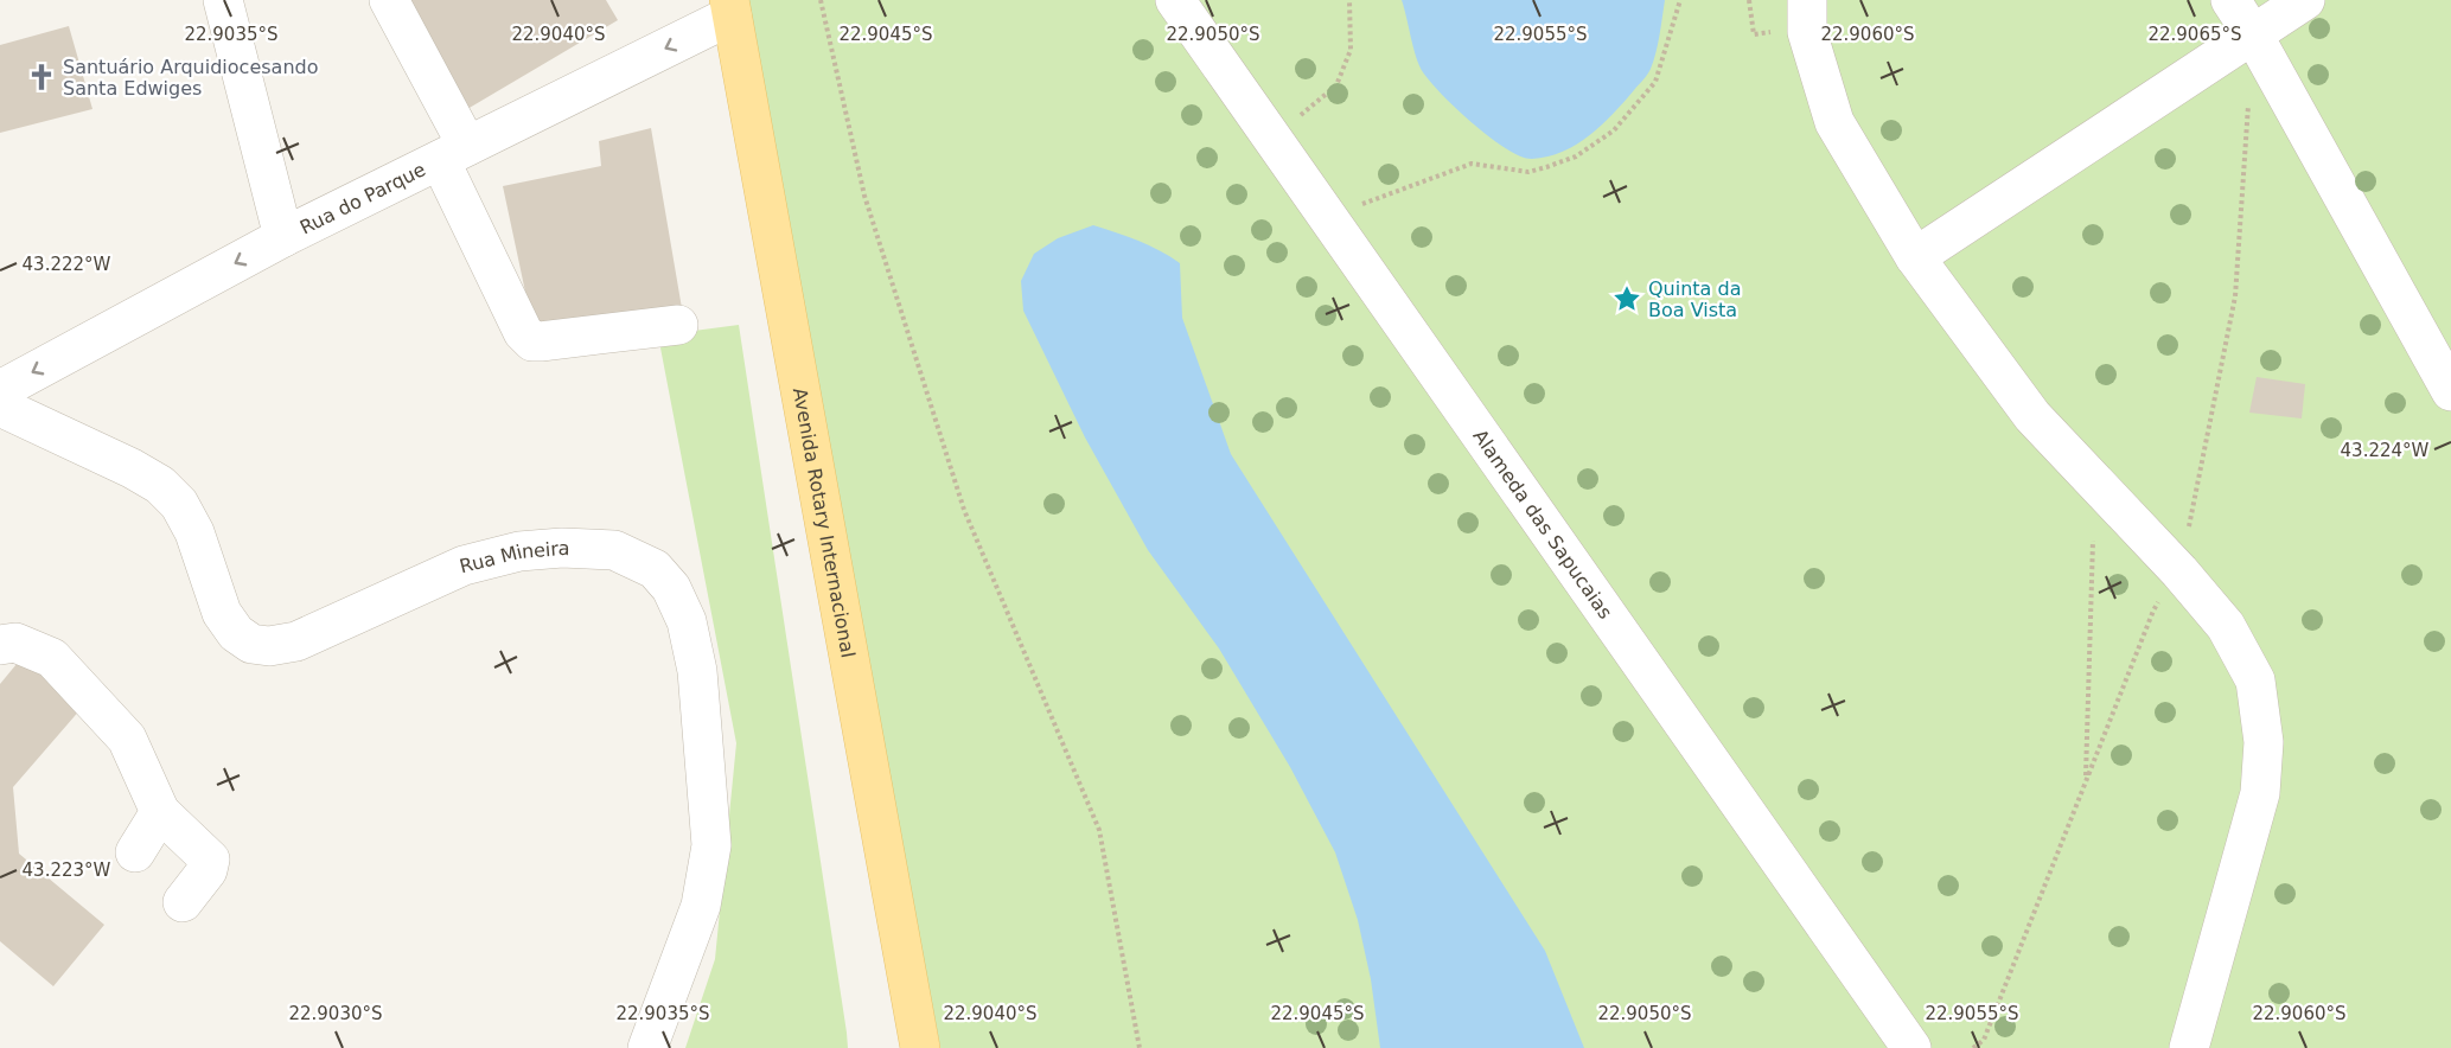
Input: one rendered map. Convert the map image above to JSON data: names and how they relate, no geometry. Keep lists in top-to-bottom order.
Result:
{
  "streets": {
    "main road": ["Avenida Rotary Internacional"],
    "street": ["Rua do Parque", "Alameda das Sapucaias", "Rua Mineira"]
  },
  "crossings": [
    ["Rua do Parque", "Avenida Rotary Internacional"]
  ],
  "one_way": ["Rua do Parque"],
  "places": {
    "church": ["Santuário Arquidiocesando Santa Edwiges"],
    "place": ["Quinta da Boa Vista"]
  },
  "coordinates": [
    "22.9035°S",
    "22.9040°S",
    "22.9045°S",
    "22.9050°S",
    "22.9055°S",
    "22.9060°S",
    "22.9065°S",
    "43.222°W",
    "43.224°W",
    "43.223°W",
    "22.9030°S"
  ]
}
